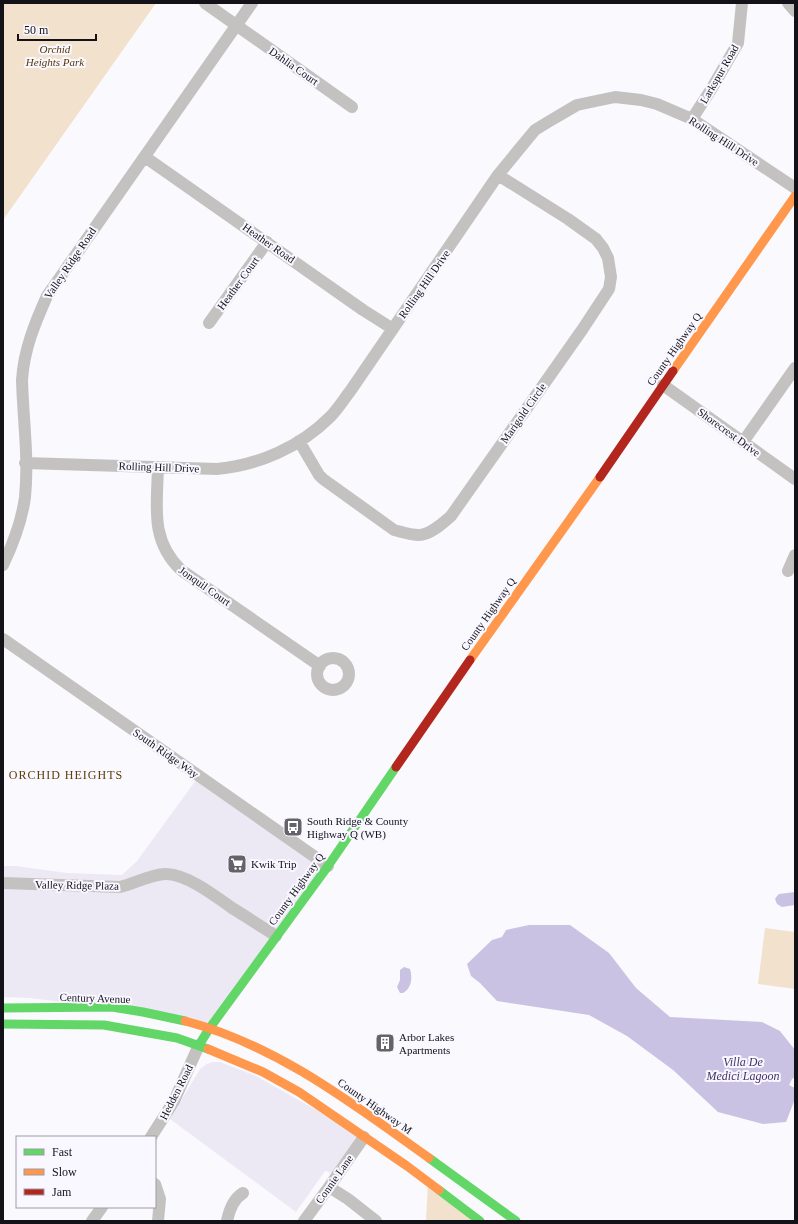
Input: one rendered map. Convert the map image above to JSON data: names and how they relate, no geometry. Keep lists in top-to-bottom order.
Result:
{
  "streets": {
    "main road": ["County Highway Q", "Century Avenue", "County Highway M"],
    "street": [
      "Dahlia Court",
      "Larkspur Road",
      "Rolling Hill Drive",
      "Heather Road",
      "Valley Ridge Road",
      "Heather Court",
      "Marigold Circle",
      "Shorecrest Drive",
      "Jonquil Court",
      "South Ridge Way",
      "Valley Ridge Plaza",
      "Hedden Road",
      "Connie Lane"
    ]
  },
  "crossings": [
    ["Dahlia Court", "Valley Ridge Road"],
    ["Larkspur Road", "Rolling Hill Drive"],
    ["Rolling Hill Drive", "Heather Road"],
    ["Rolling Hill Drive", "Valley Ridge Road"],
    ["Rolling Hill Drive", "Marigold Circle"],
    ["Rolling Hill Drive", "Jonquil Court"],
    ["Heather Road", "Valley Ridge Road"],
    ["Heather Road", "Heather Court"],
    ["County Highway Q", "Shorecrest Drive"],
    ["County Highway Q", "South Ridge Way"],
    ["County Highway Q", "Valley Ridge Plaza"],
    ["County Highway Q", "Century Avenue"],
    ["County Highway Q", "Hedden Road"],
    ["County Highway Q", "County Highway M"],
    ["Century Avenue", "County Highway M"]
  ],
  "districts": ["ORCHID HEIGHTS"],
  "water": ["Villa De Medici Lagoon"],
  "parks": ["Orchid Heights Park"],
  "places": {
    "bus stop": ["South Ridge & County Highway Q (WB)"],
    "supermarket": ["Kwik Trip"],
    "building": ["Arbor Lakes Apartments"]
  },
  "legend": ["Fast", "Slow", "Jam"],
  "scale_bar": "50 m"
}
